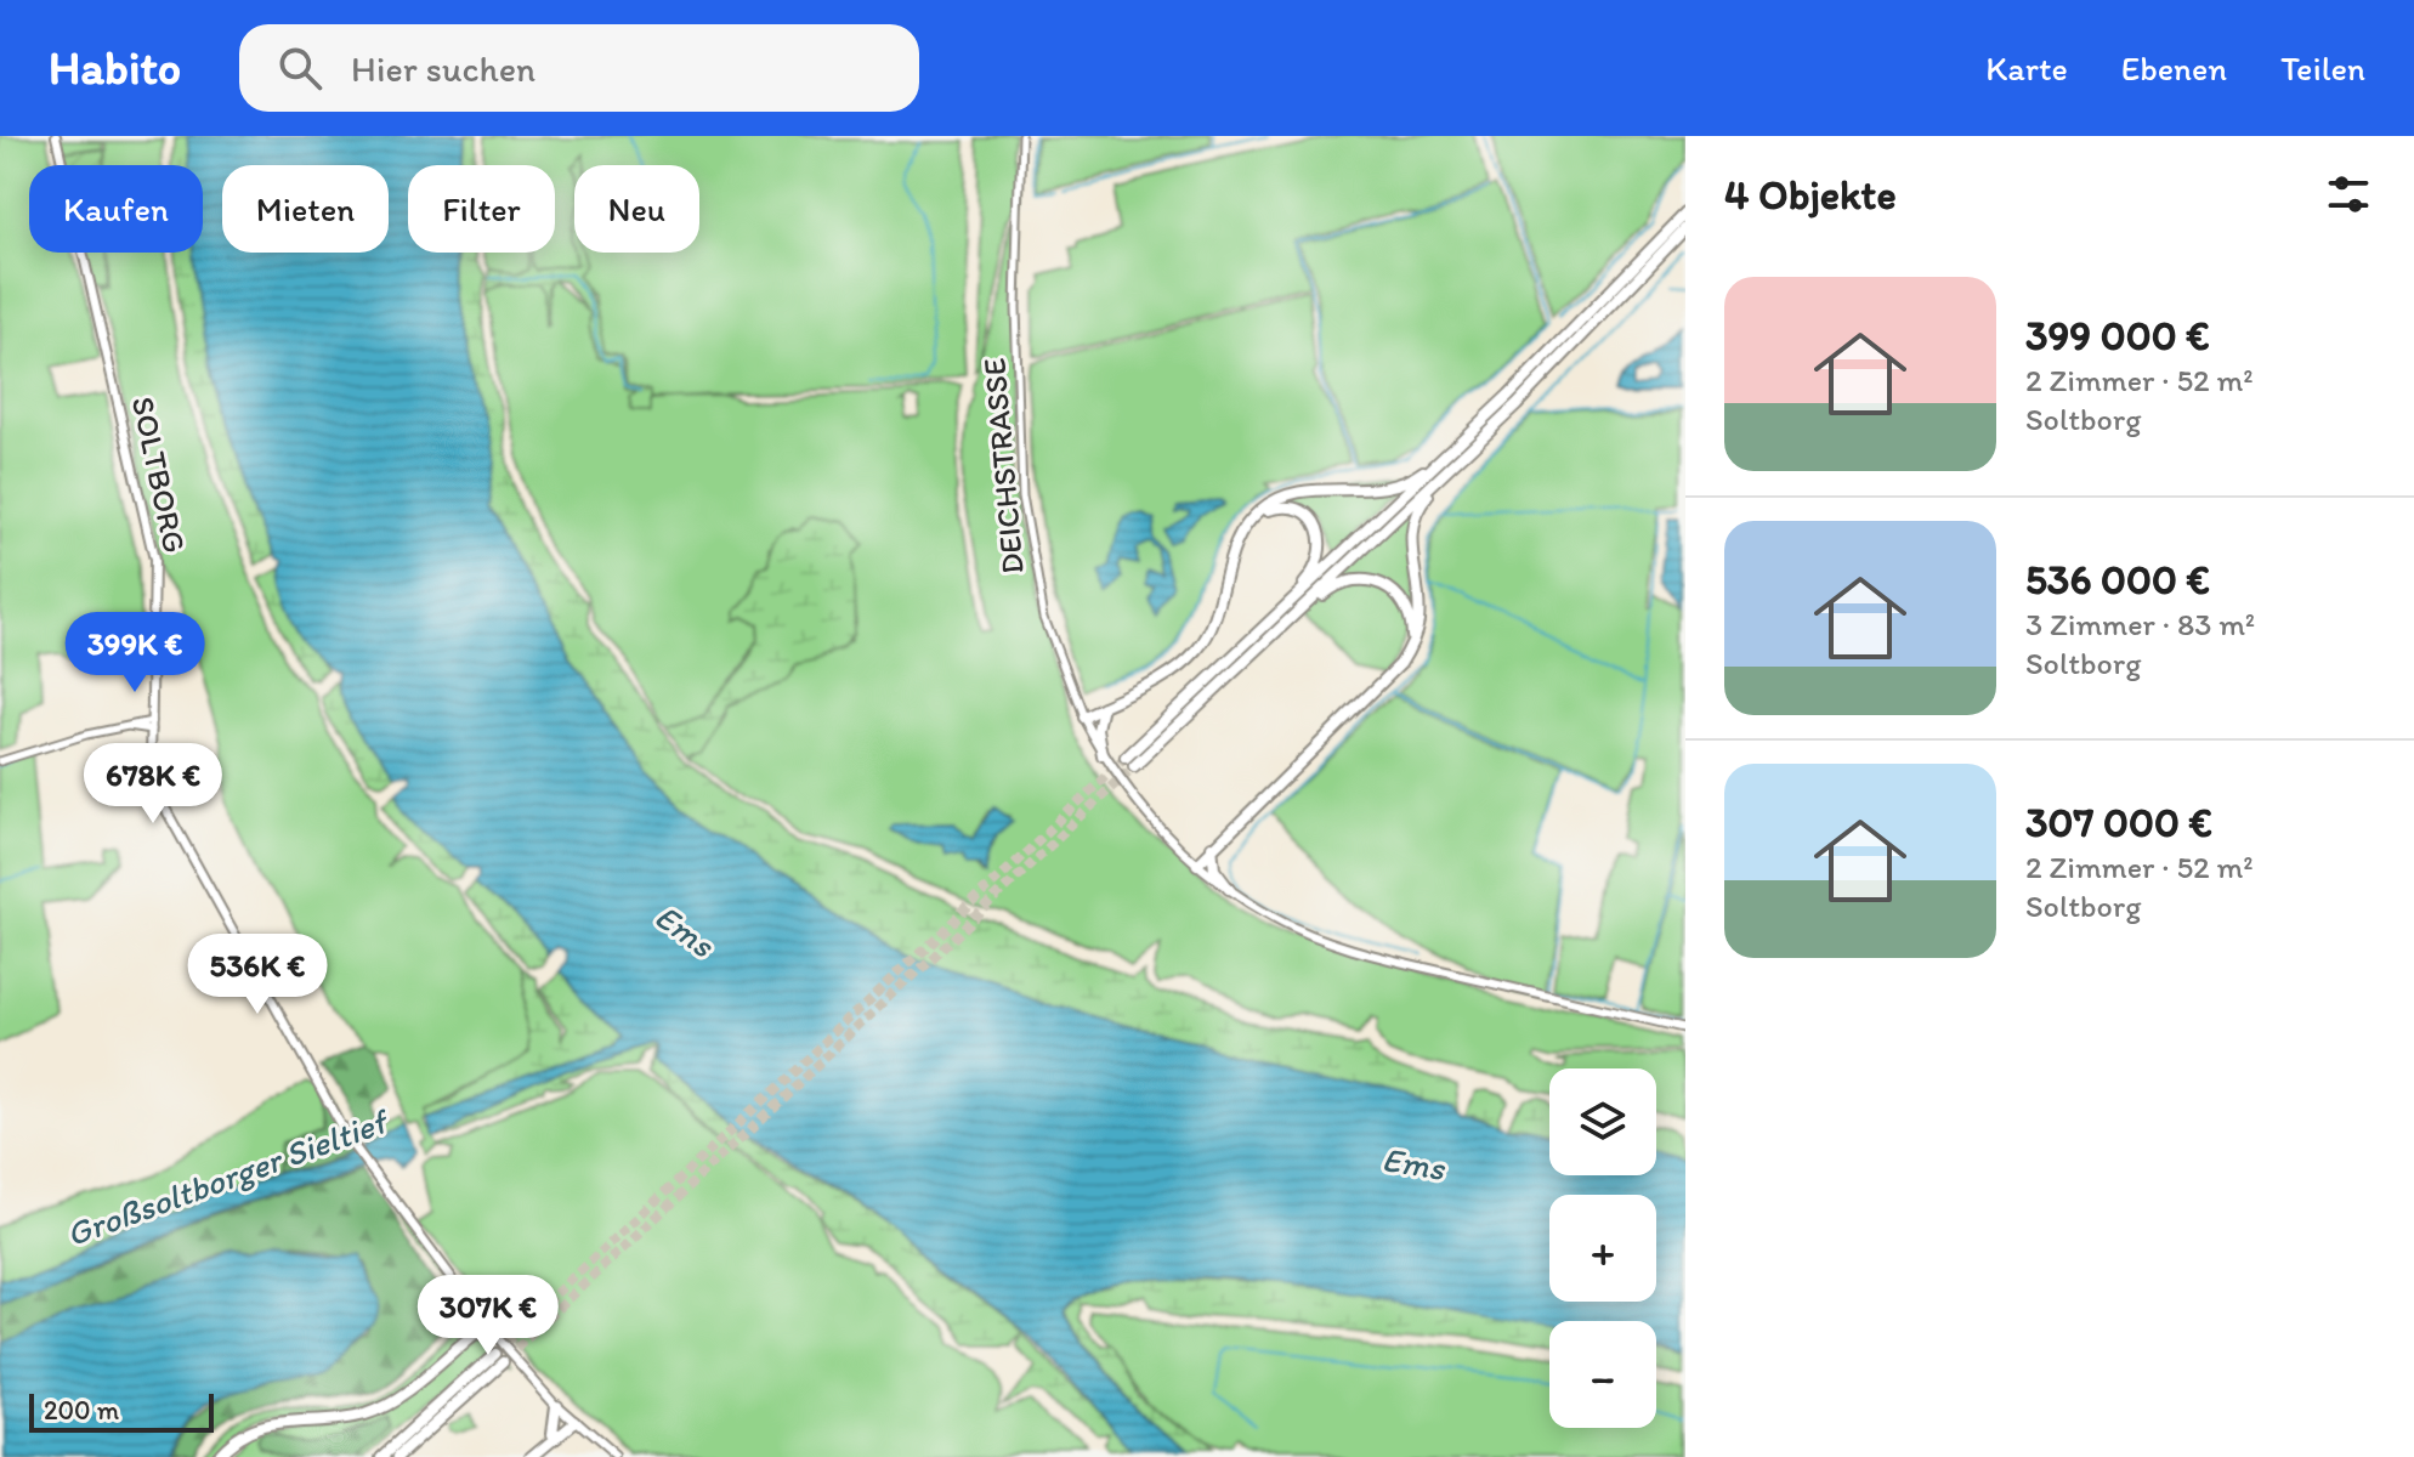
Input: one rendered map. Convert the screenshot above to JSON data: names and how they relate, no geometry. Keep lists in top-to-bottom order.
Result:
{
  "streets": {
    "main road": ["DEICHSTRASSE", "SOLTBORG"]
  },
  "water": ["Ems", "Großsoltborger Sieltief"],
  "scale_bar": "200 m",
  "page": {
    "header": "Habito",
    "search": "Hier suchen",
    "nav": ["Karte", "Ebenen", "Teilen"],
    "heading": "4 Objekte",
    "chip": [
      "Kaufen",
      "Mieten",
      "Filter",
      "Neu"
    ],
    "list": [
      {
        "name": "399 000 €",
        "note": "2 Zimmer · 52 m² · Soltborg"
      },
      {
        "name": "536 000 €",
        "note": "3 Zimmer · 83 m² · Soltborg"
      },
      {
        "name": "307 000 €",
        "note": "2 Zimmer · 52 m² · Soltborg"
      }
    ],
    "price": [
      "399K €",
      "678K €",
      "536K €",
      "307K €"
    ],
    "map_buttons": ["+", "−"],
    "scale": "200 m"
  }
}
